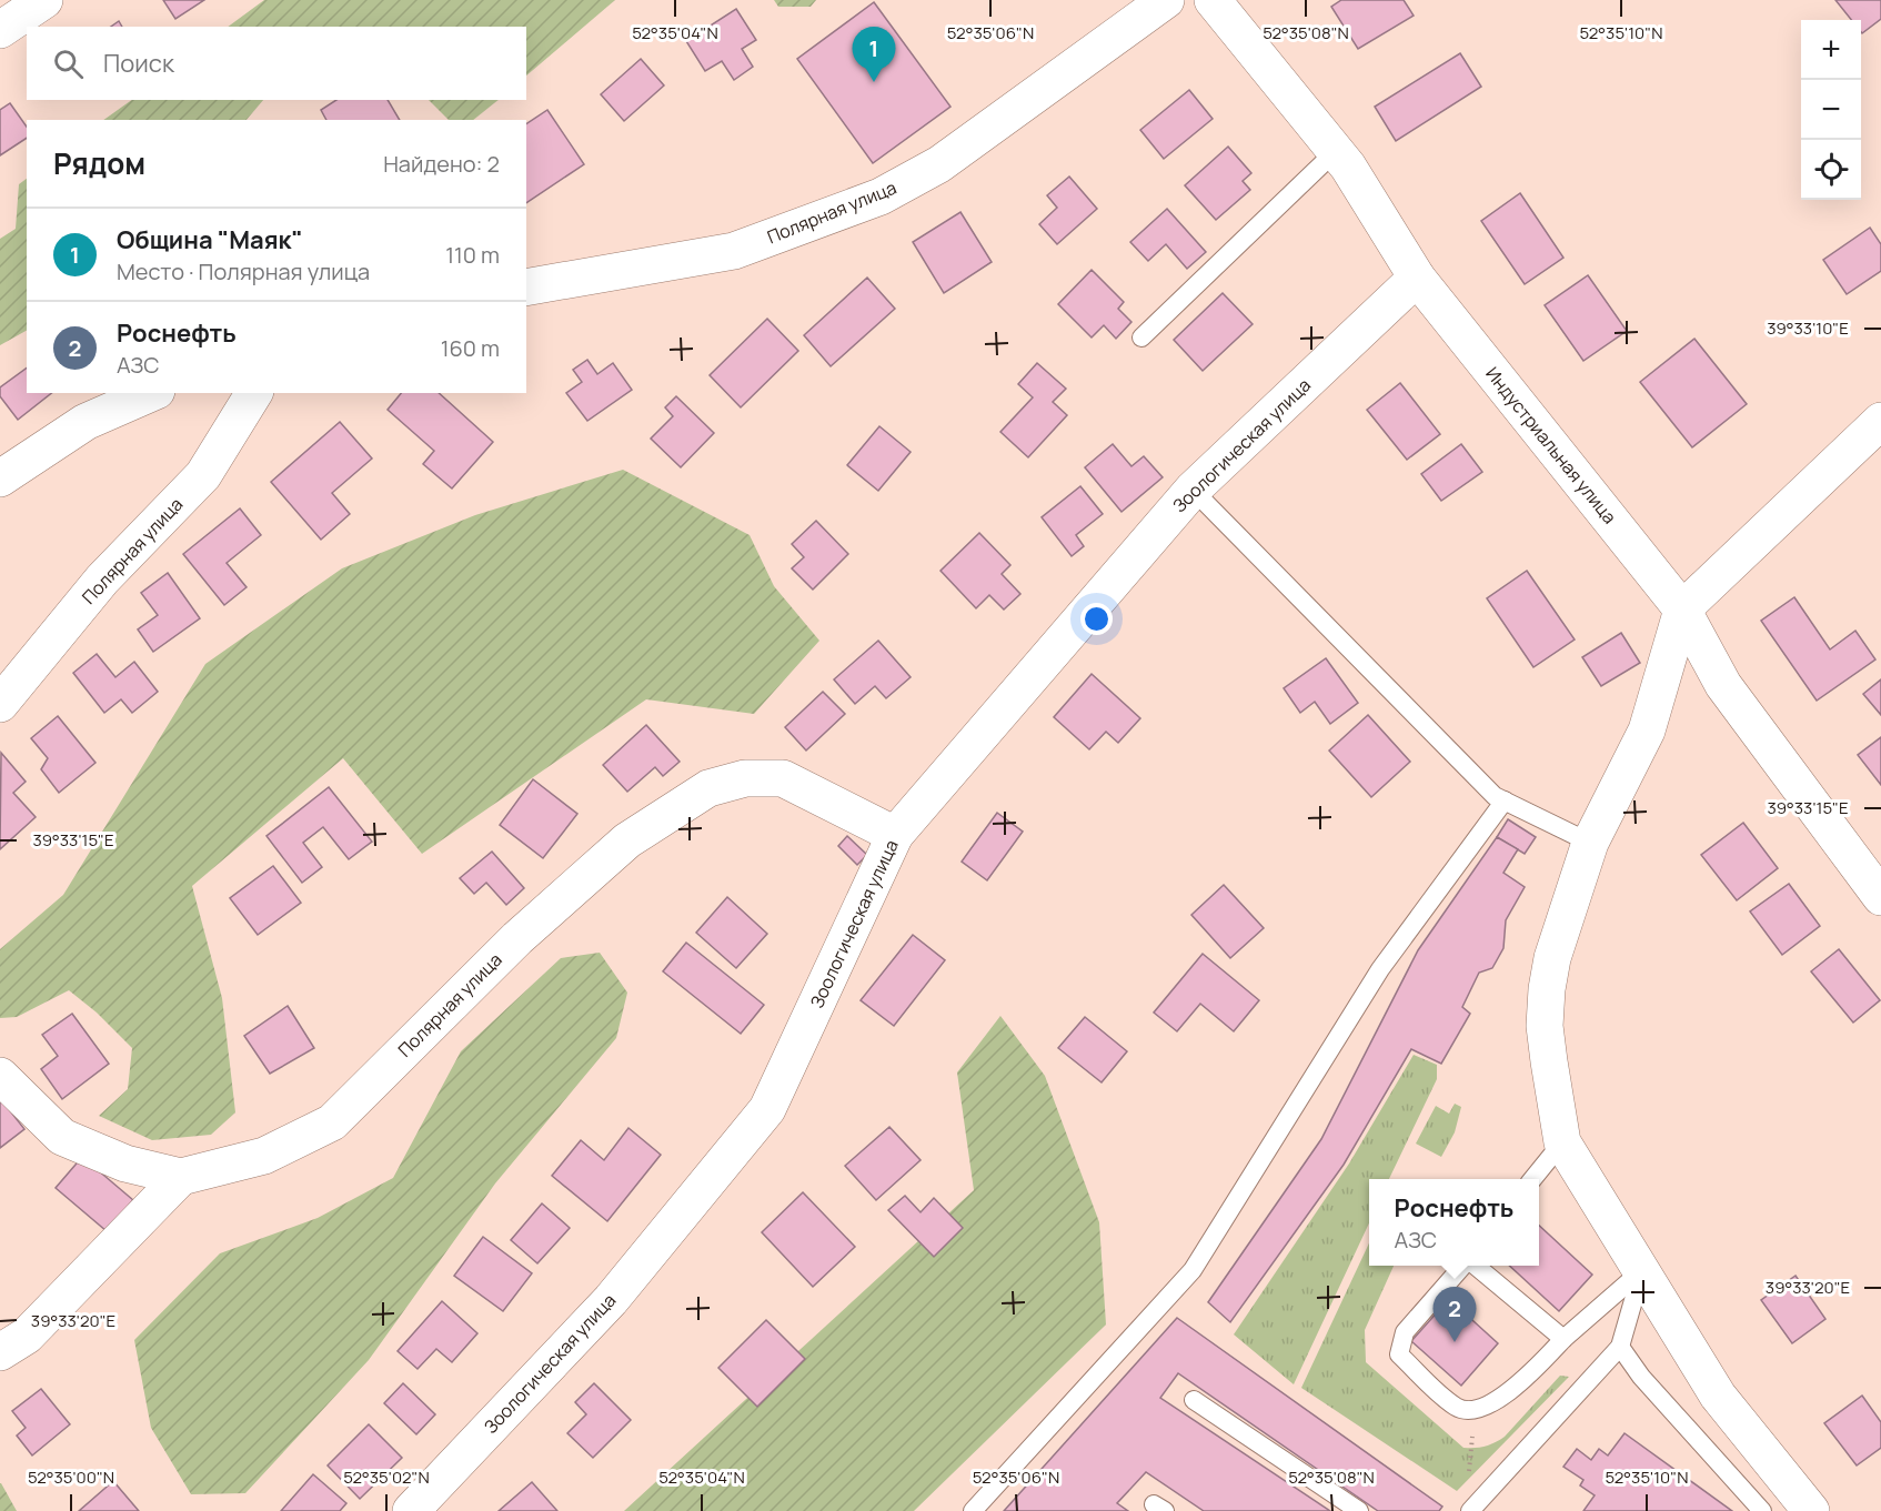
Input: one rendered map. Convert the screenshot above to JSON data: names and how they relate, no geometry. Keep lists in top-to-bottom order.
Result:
{
  "streets": {
    "street": ["Полярная улица", "Зоологическая улица", "Индустриальная улица"]
  },
  "crossings": [
    ["Полярная улица", "Зоологическая улица"],
    ["Зоологическая улица", "Индустриальная улица"]
  ],
  "page": {
    "map_buttons": ["+", "−"],
    "pins": ["1", "2"],
    "search": "Поиск",
    "heading": ["Рядом", "Найдено: 2"],
    "list": [
      {
        "mark": "1",
        "name": "Община \"Маяк\"",
        "note": "Место · Полярная улица",
        "value": "110 m"
      },
      {
        "mark": "2",
        "name": "Роснефть",
        "note": "АЗС",
        "value": "160 m"
      }
    ],
    "popup": ["Роснефть", "АЗС"]
  },
  "coordinates": [
    "52°35'04\"N",
    "52°35'06\"N",
    "52°35'08\"N",
    "52°35'10\"N",
    "39°33'10\"E",
    "39°33'15\"E",
    "39°33'20\"E",
    "52°35'00\"N",
    "52°35'02\"N"
  ]
}
